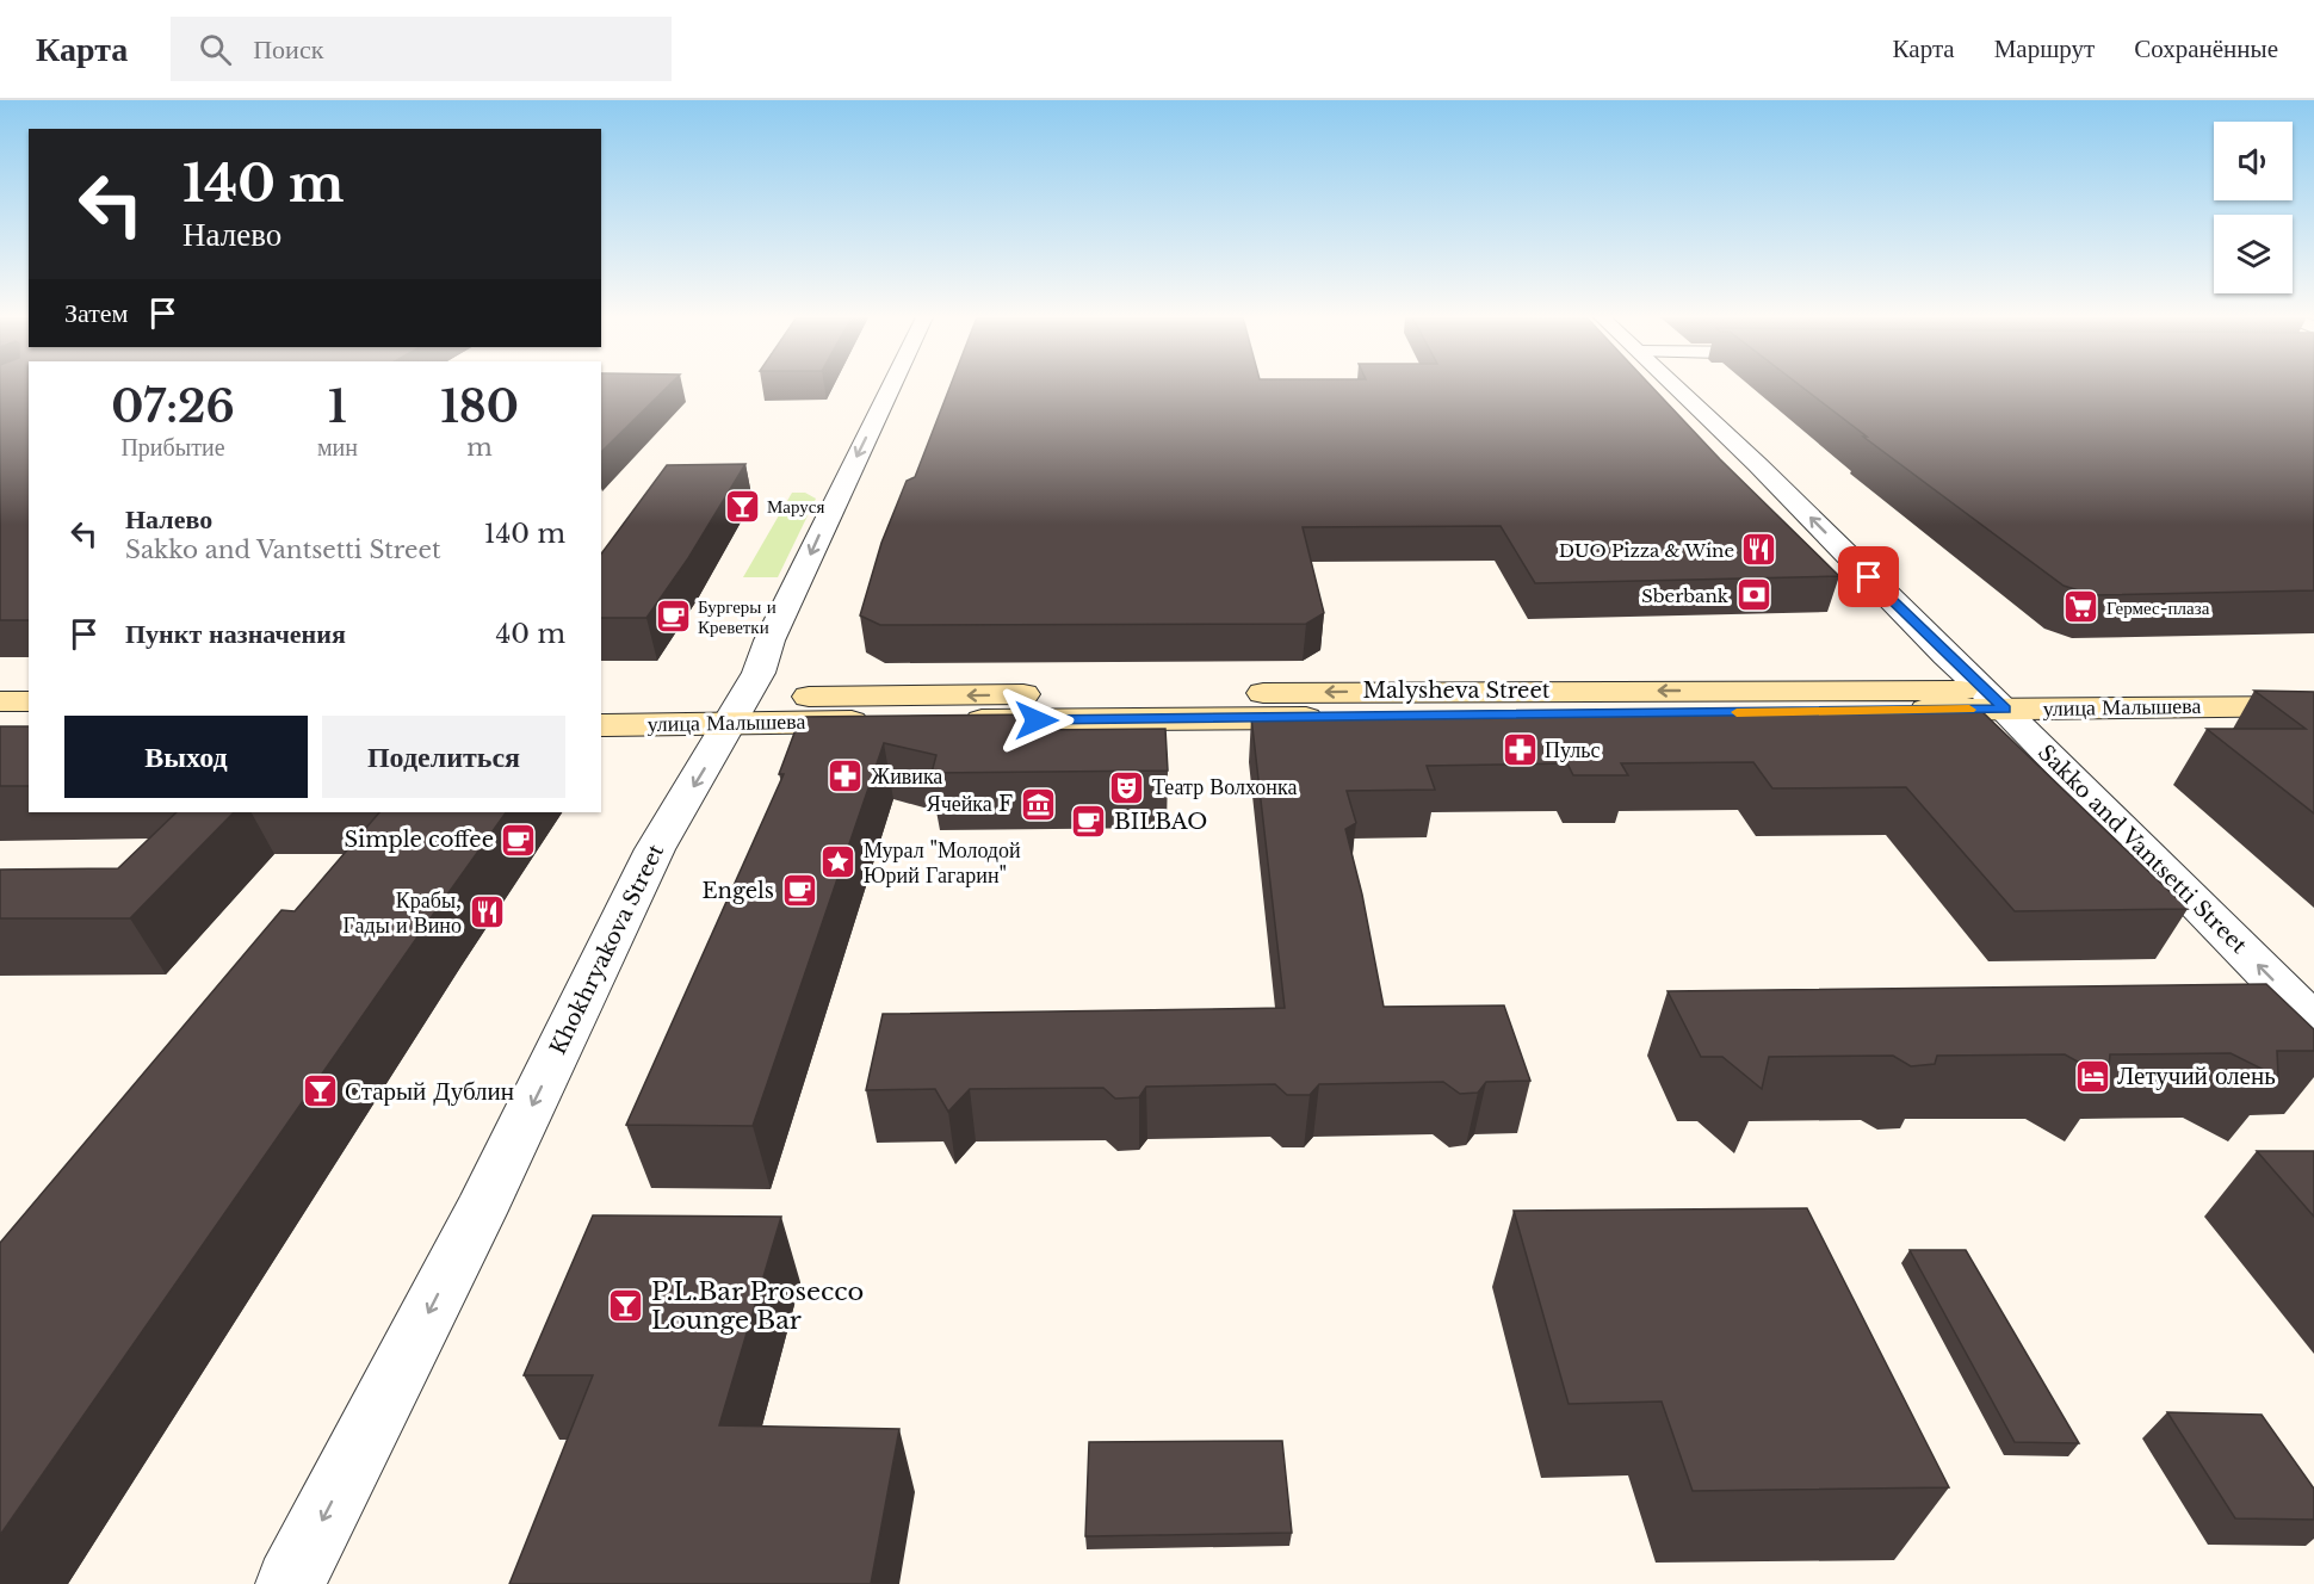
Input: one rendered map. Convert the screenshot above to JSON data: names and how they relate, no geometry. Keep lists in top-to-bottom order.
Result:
{
  "streets": {
    "main road": ["улица Малышева"],
    "street": ["Sakko and Vantsetti Street", "Khokhryakova Street"]
  },
  "crossings": [
    ["улица Малышева", "Sakko and Vantsetti Street"],
    ["улица Малышева", "Khokhryakova Street"]
  ],
  "one_way": ["Sakko and Vantsetti Street", "Khokhryakova Street"],
  "places": {
    "bar": ["Маруся", "Старый Дублин", "P.L.Bar Prosecco Lounge Bar"],
    "restaurant": ["DUO Pizza & Wine", "Крабы, Гады и Вино"],
    "bank": ["Sberbank"],
    "supermarket": ["Гермес-плаза"],
    "cafe": [
      "Бургеры и Креветки",
      "BILBAO",
      "Simple coffee",
      "Engels"
    ],
    "pharmacy": ["Пульс", "Живика"],
    "theatre": ["Театр Волхонка"],
    "museum": ["Ячейка F"],
    "place": ["Мурал \"Молодой Юрий Гагарин\""],
    "hotel": ["Летучий олень"]
  },
  "page": {
    "header": "Карта",
    "search": "Поиск",
    "nav": ["Карта", "Маршрут", "Сохранённые"],
    "turn": ["140 m", "Налево"],
    "then": "Затем",
    "eta": [
      "07:26",
      "Прибытие",
      "1",
      "мин",
      "180",
      "m"
    ],
    "list": [
      {
        "name": "Налево",
        "note": "Sakko and Vantsetti Street",
        "value": "140 m"
      },
      {
        "name": "Пункт назначения",
        "value": "40 m"
      }
    ],
    "buttons": ["Выход", "Поделиться"]
  }
}
